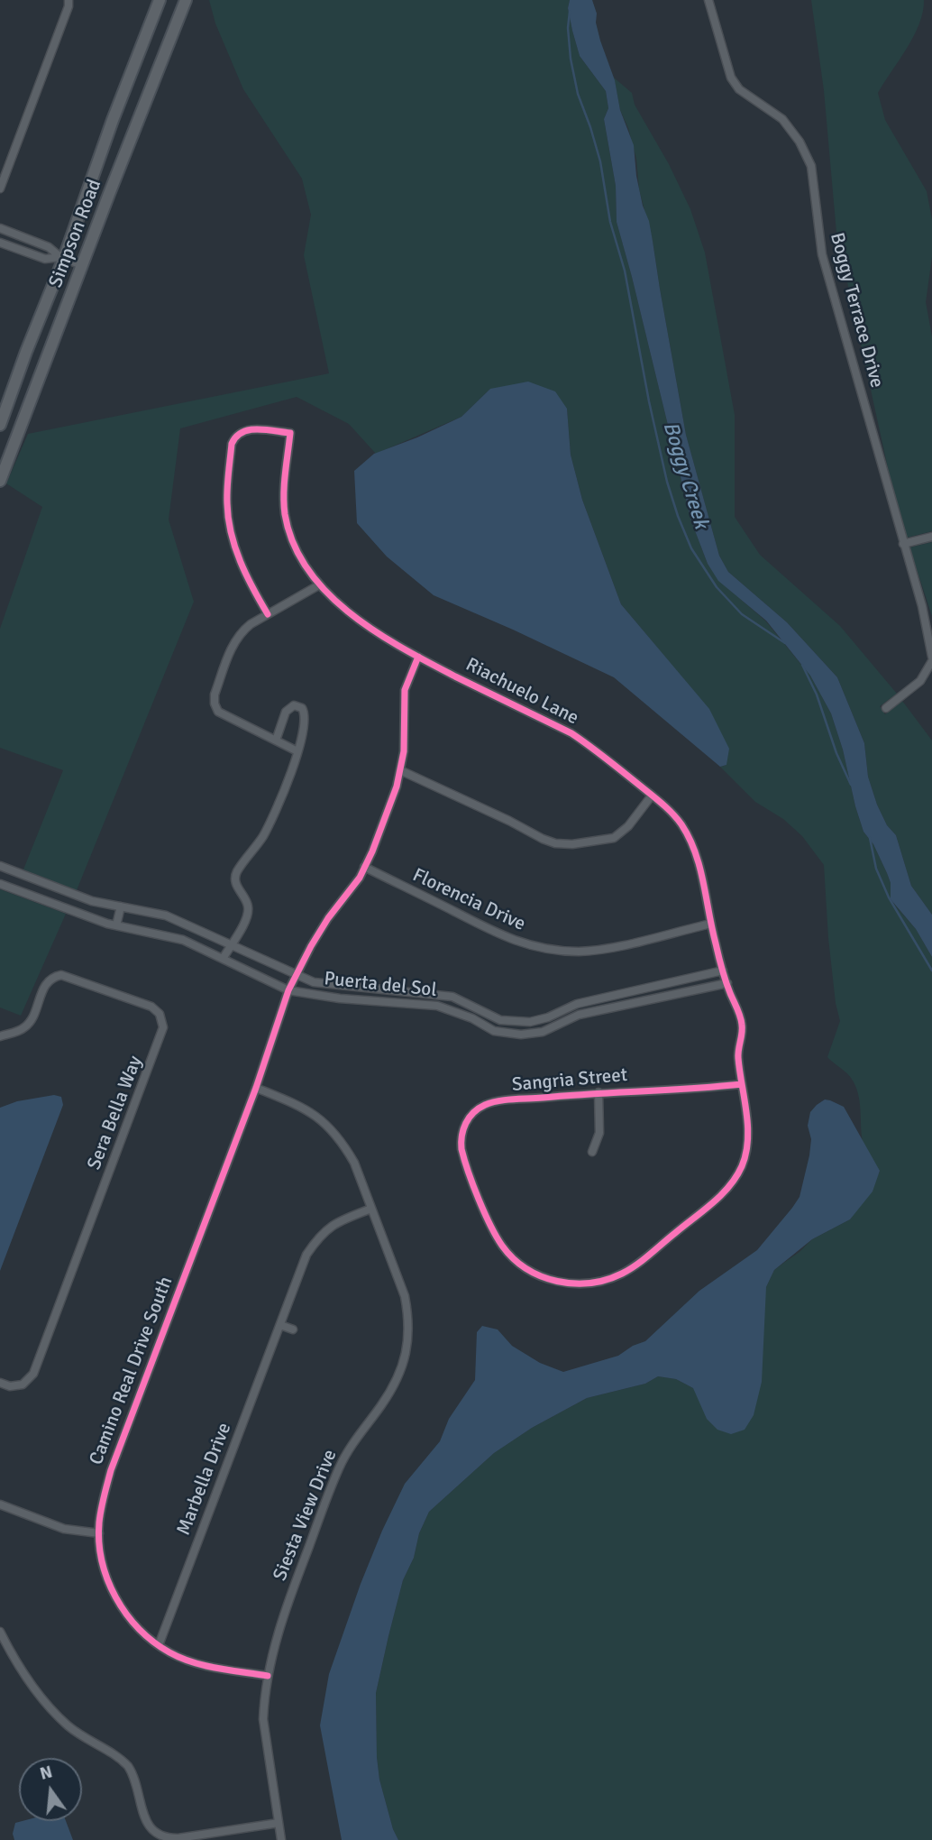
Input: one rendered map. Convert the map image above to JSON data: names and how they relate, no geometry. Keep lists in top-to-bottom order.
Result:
{
  "streets": {
    "main road": ["Simpson Road"],
    "street": [
      "Boggy Terrace Drive",
      "Riachuelo Lane",
      "Florencia Drive",
      "Puerta del Sol",
      "Sangria Street",
      "Sera Bella Way",
      "Camino Real Drive South",
      "Marbella Drive",
      "Siesta View Drive"
    ]
  },
  "crossings": [
    ["Riachuelo Lane", "Florencia Drive"],
    ["Riachuelo Lane", "Puerta del Sol"],
    ["Riachuelo Lane", "Sangria Street"],
    ["Riachuelo Lane", "Camino Real Drive South"],
    ["Florencia Drive", "Camino Real Drive South"],
    ["Puerta del Sol", "Camino Real Drive South"],
    ["Camino Real Drive South", "Marbella Drive"],
    ["Camino Real Drive South", "Siesta View Drive"],
    ["Marbella Drive", "Siesta View Drive"]
  ],
  "water": ["Boggy Creek"],
  "north": "top"
}
